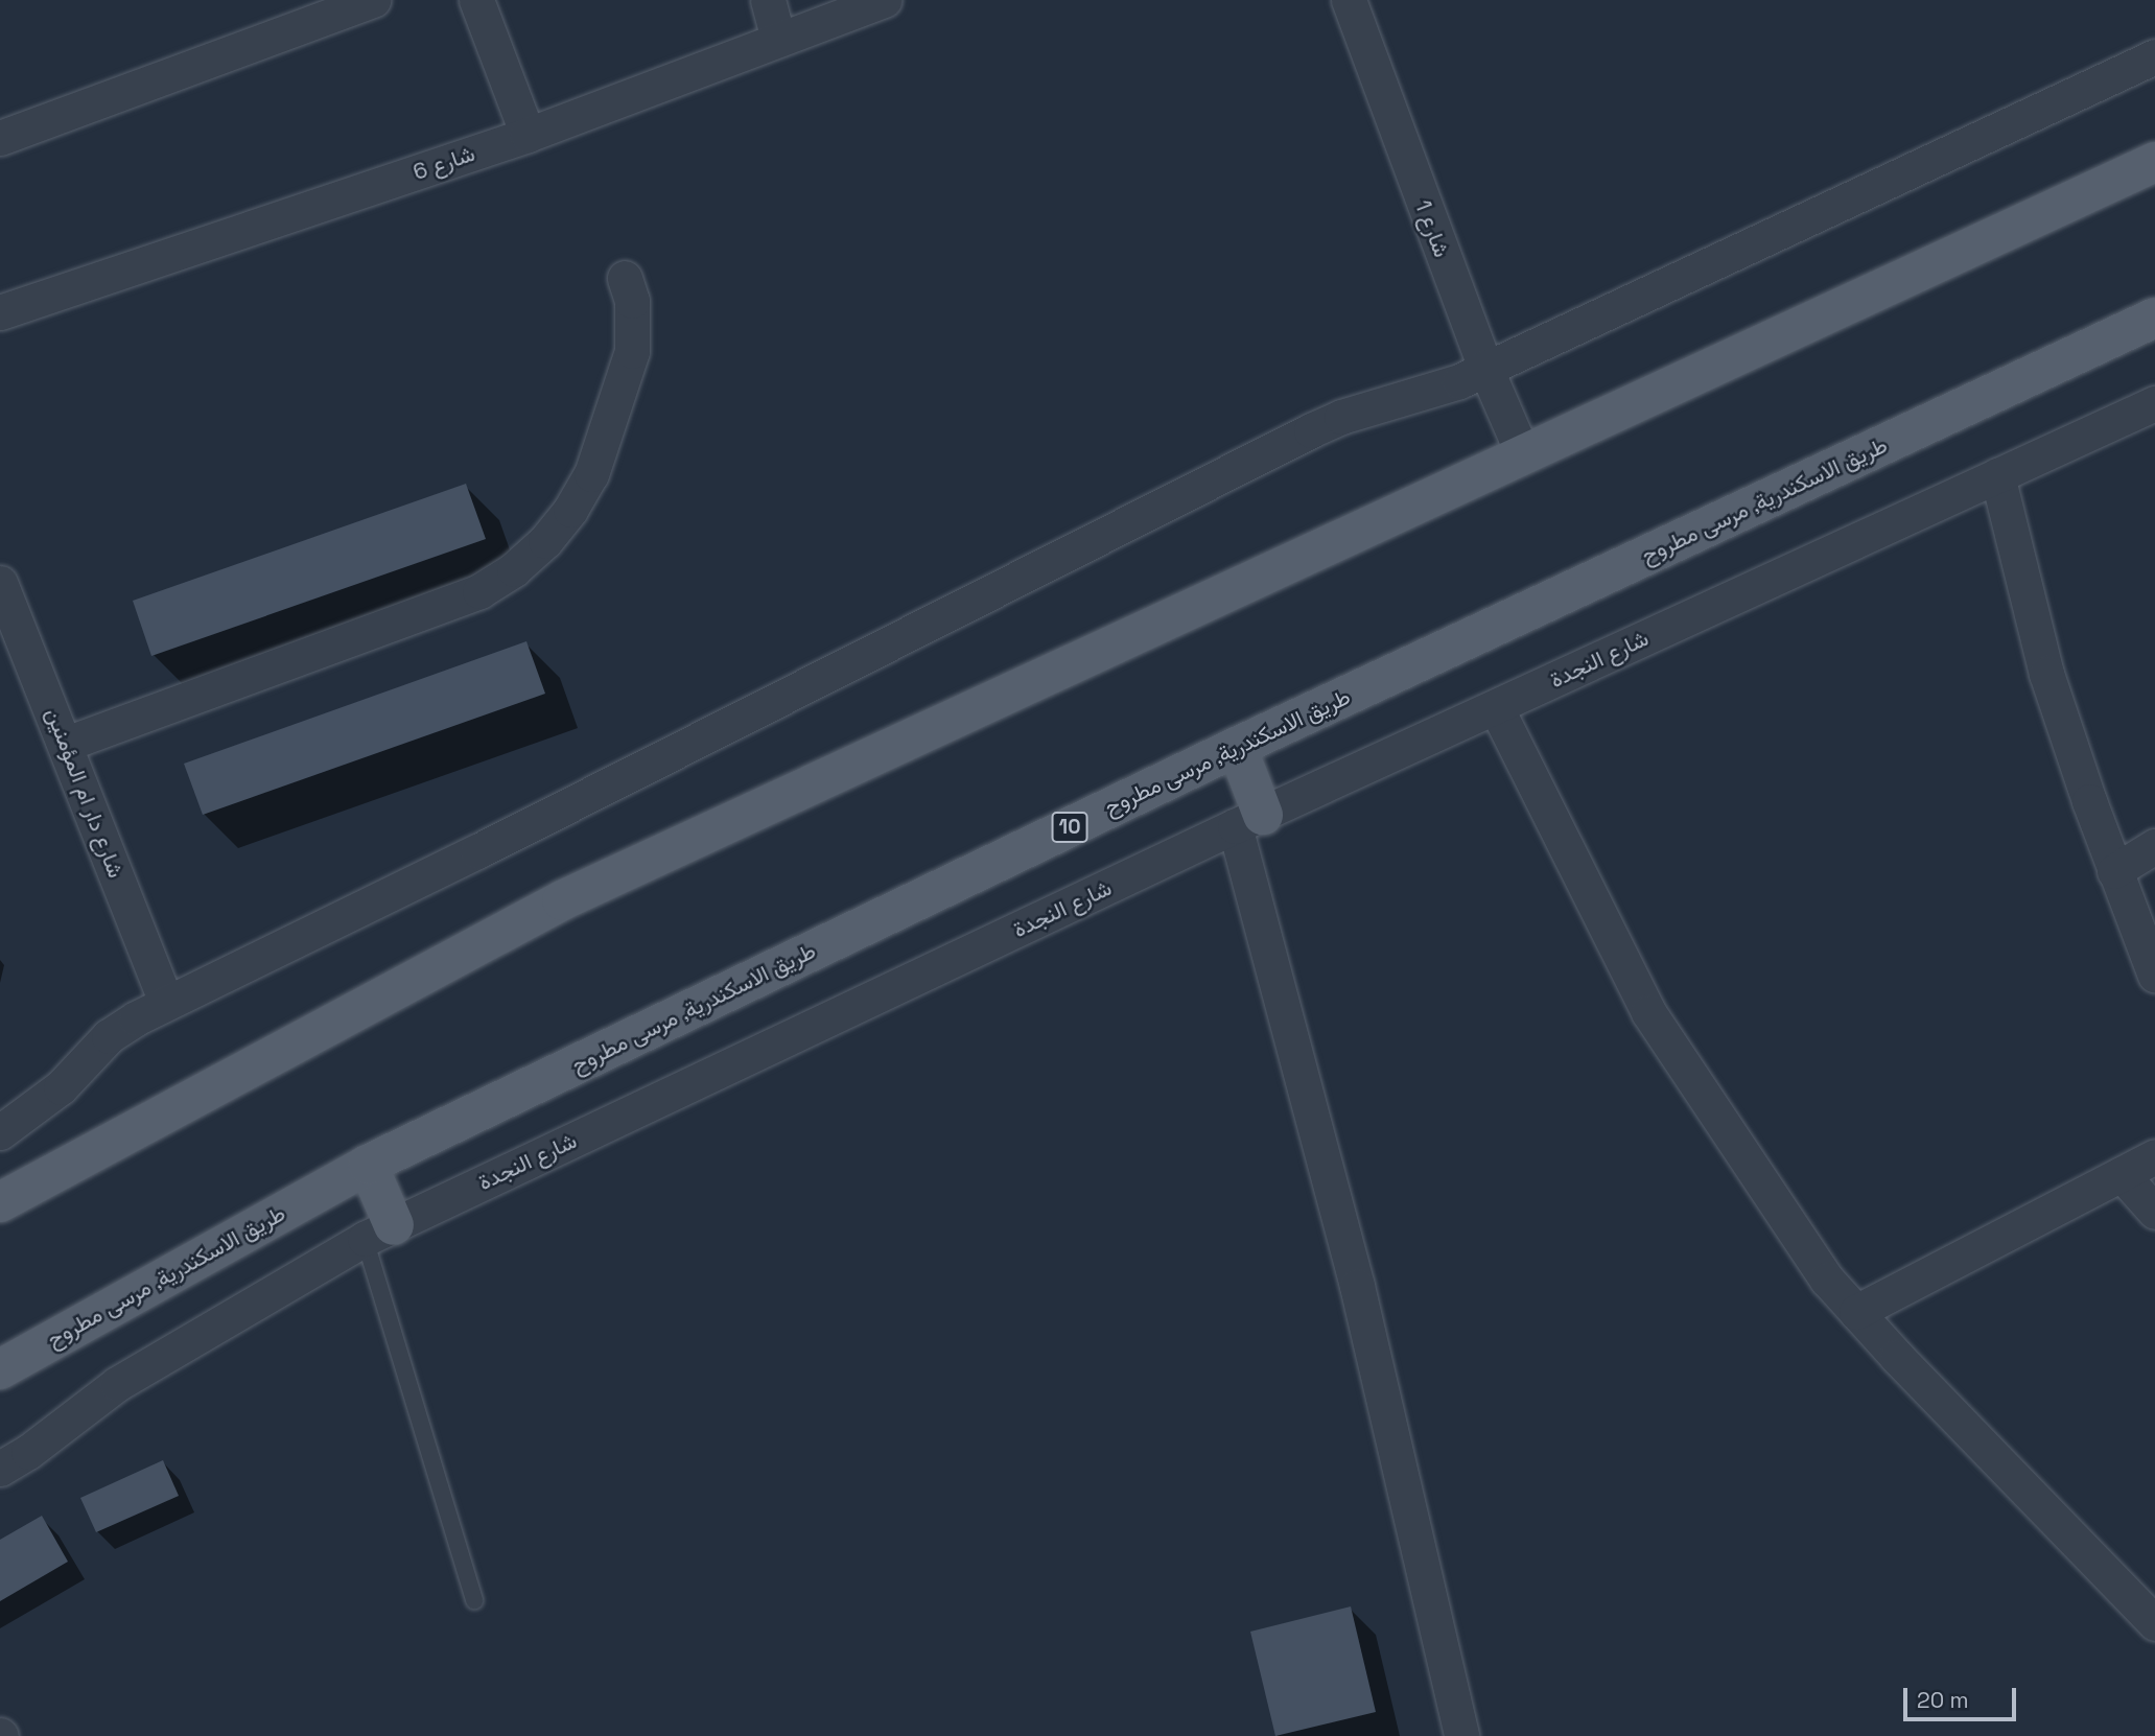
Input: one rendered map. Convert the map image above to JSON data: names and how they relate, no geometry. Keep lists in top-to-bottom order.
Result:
{
  "streets": {
    "main road": ["طريق الاسكندرية, مرسى مطروح", "10"],
    "street": [
      "شارع 6",
      "شارع 1",
      "شارع النجدة",
      "شارع دار ام المؤمنين"
    ]
  },
  "scale_bar": "20 m"
}
